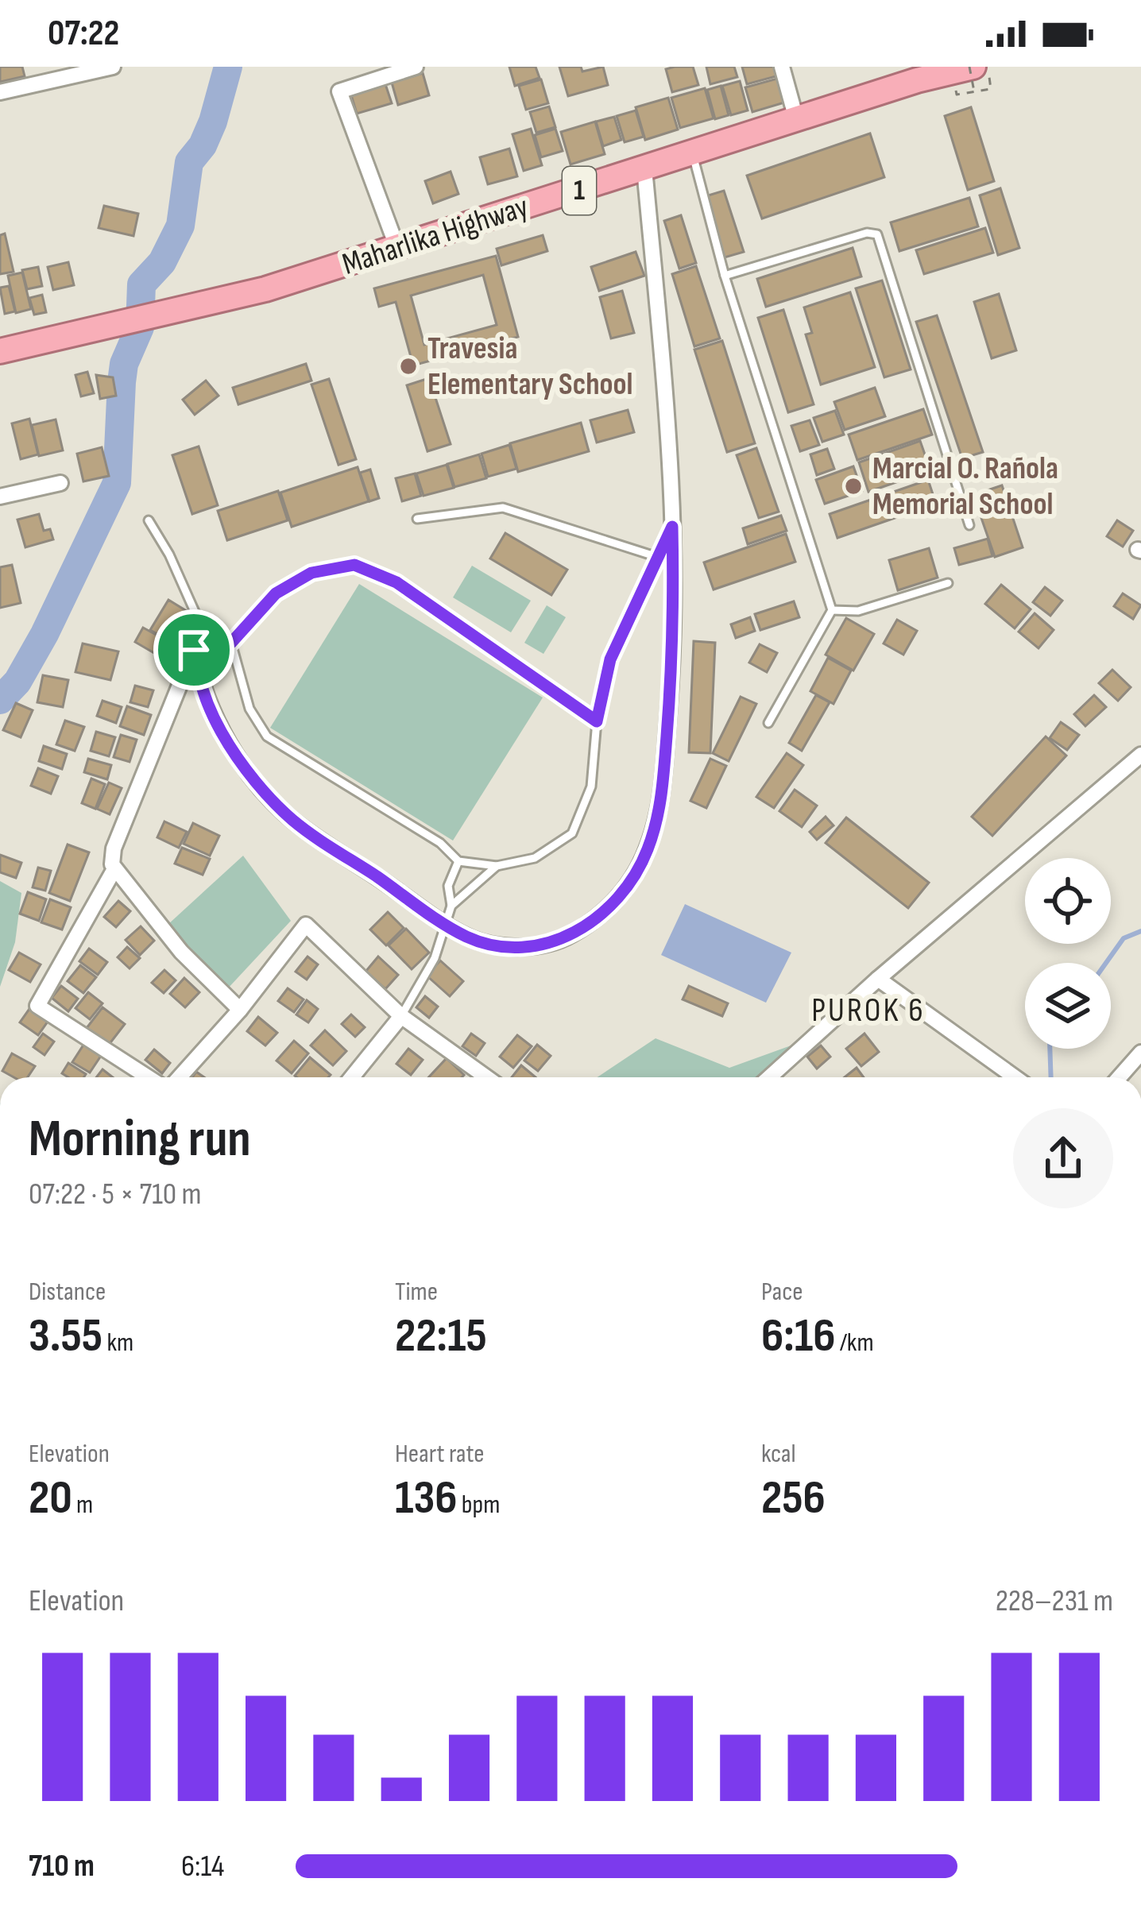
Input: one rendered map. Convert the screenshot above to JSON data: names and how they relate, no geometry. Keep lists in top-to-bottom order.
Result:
{
  "streets": {
    "highway": ["1", "Maharlika Highway"]
  },
  "districts": ["PUROK 6"],
  "places": ["Travesia Elementary School", "Marcial O. Rañola Memorial School"],
  "page": {
    "status": "07:22",
    "heading": ["Morning run", "07:22 · 5 × 710 m"],
    "stats": [
      ["Distance", "3.55 km"],
      ["Time", "22:15"],
      ["Pace", "6:16 /km"],
      ["Elevation", "20 m"],
      ["Heart rate", "136 bpm"],
      ["kcal", "256"]
    ],
    "chart": ["Elevation", "228–231 m"],
    "list": [
      {
        "name": "710 m",
        "note": "6:14"
      }
    ]
  }
}
